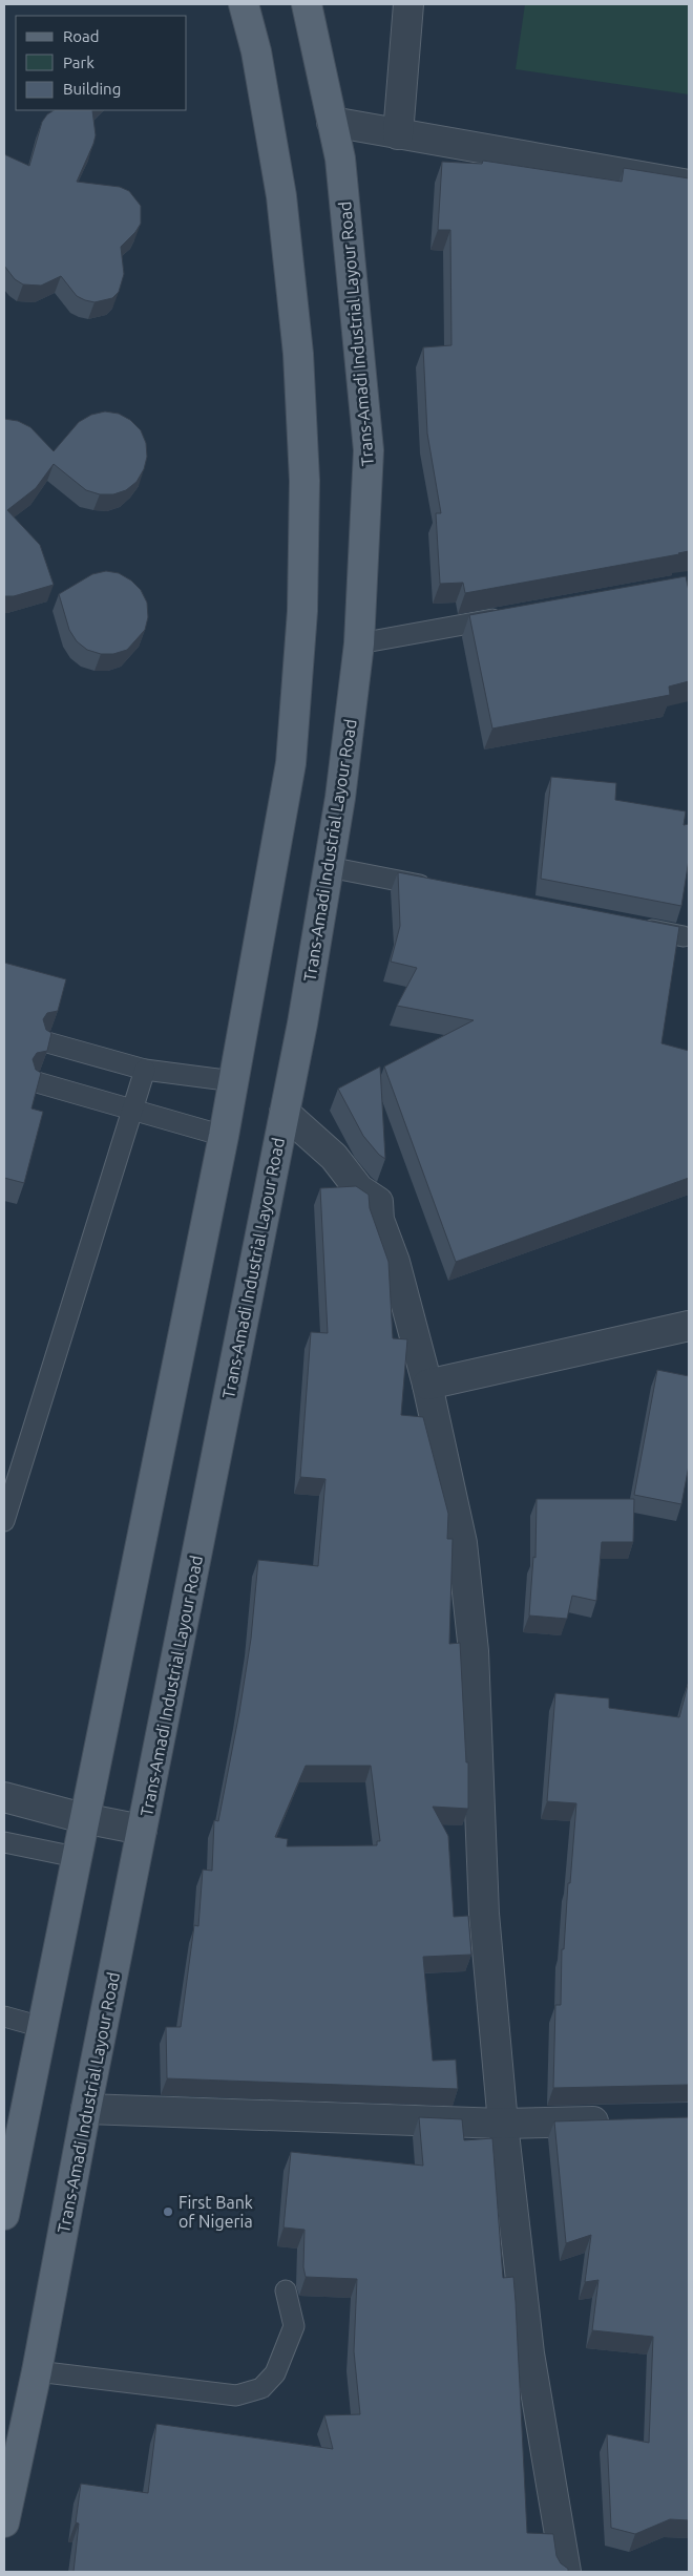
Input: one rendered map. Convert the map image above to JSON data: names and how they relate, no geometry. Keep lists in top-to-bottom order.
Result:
{
  "streets": {
    "main road": ["Trans-Amadi Industrial Layour Road"]
  },
  "places": ["First Bank of Nigeria"],
  "legend": ["Road", "Park", "Building"]
}
